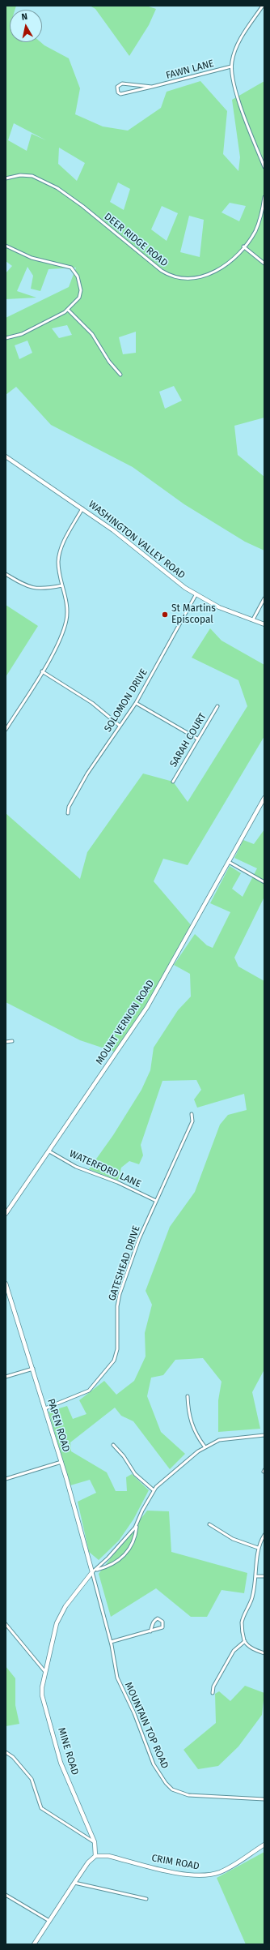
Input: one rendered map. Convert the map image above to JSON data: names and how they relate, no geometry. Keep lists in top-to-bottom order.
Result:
{
  "streets": {
    "street": [
      "FAWN LANE",
      "DEER RIDGE ROAD",
      "WASHINGTON VALLEY ROAD",
      "SOLOMON DRIVE",
      "SARAH COURT",
      "MOUNT VERNON ROAD",
      "WATERFORD LANE",
      "GATESHEAD DRIVE",
      "PAPEN ROAD",
      "MOUNTAIN TOP ROAD",
      "MINE ROAD",
      "CRIM ROAD"
    ]
  },
  "crossings": [
    ["WASHINGTON VALLEY ROAD", "SOLOMON DRIVE"],
    ["MOUNT VERNON ROAD", "WATERFORD LANE"],
    ["WATERFORD LANE", "GATESHEAD DRIVE"],
    ["GATESHEAD DRIVE", "PAPEN ROAD"],
    ["PAPEN ROAD", "MOUNTAIN TOP ROAD"],
    ["PAPEN ROAD", "MINE ROAD"],
    ["MOUNTAIN TOP ROAD", "MINE ROAD"],
    ["MINE ROAD", "CRIM ROAD"]
  ],
  "places": ["St Martins Episcopal"],
  "north": "top"
}
